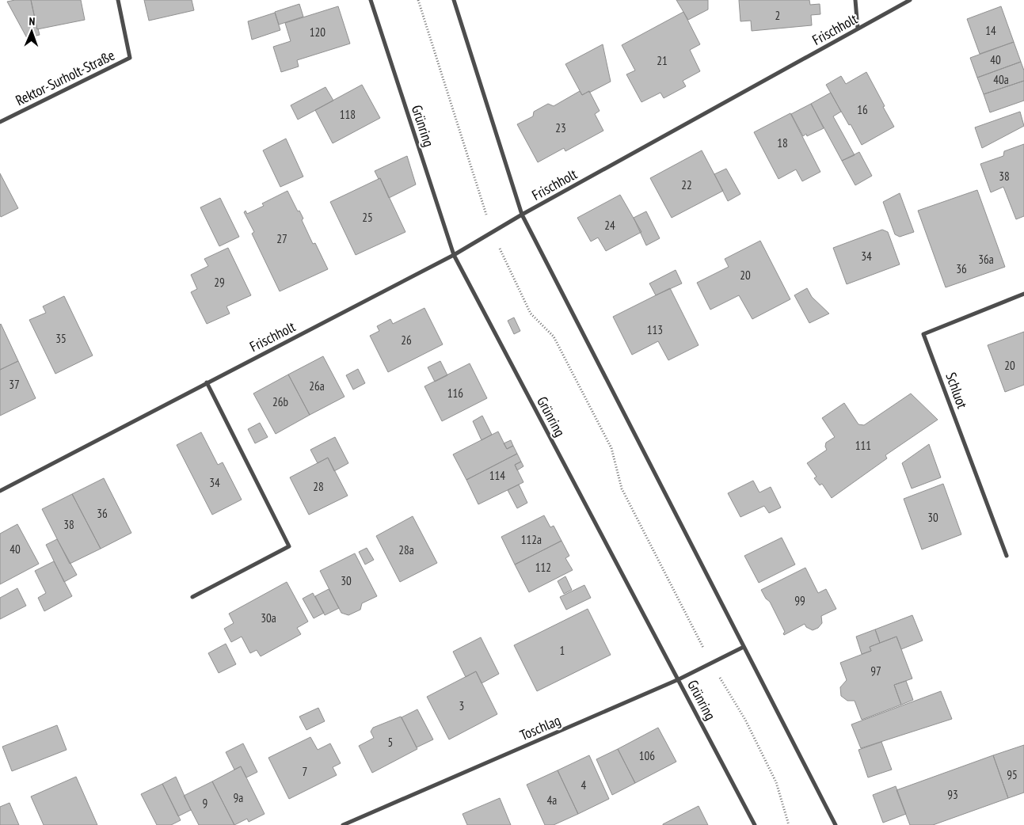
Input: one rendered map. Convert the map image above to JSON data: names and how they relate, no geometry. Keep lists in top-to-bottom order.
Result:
{
  "streets": {
    "street": [
      "Frischholt",
      "Rektor-Surholt-Straße",
      "Grünring",
      "Schluot",
      "Toschlag"
    ]
  },
  "crossings": [
    ["Frischholt", "Grünring"],
    ["Grünring", "Toschlag"]
  ],
  "house_numbers": [
    "2",
    "14",
    "120",
    "40",
    "21",
    "40a",
    "16",
    "118",
    "23",
    "18",
    "38",
    "22",
    "25",
    "24",
    "27",
    "34",
    "36a",
    "36",
    "20",
    "29",
    "113",
    "35",
    "26",
    "20",
    "37",
    "26a",
    "116",
    "26b",
    "111",
    "114",
    "34",
    "28",
    "36",
    "30",
    "38",
    "112a",
    "40",
    "28a",
    "112",
    "30",
    "99",
    "30a",
    "1",
    "97",
    "3",
    "5",
    "106",
    "7",
    "95",
    "4",
    "93",
    "9a",
    "4a",
    "9"
  ],
  "north": "top"
}
